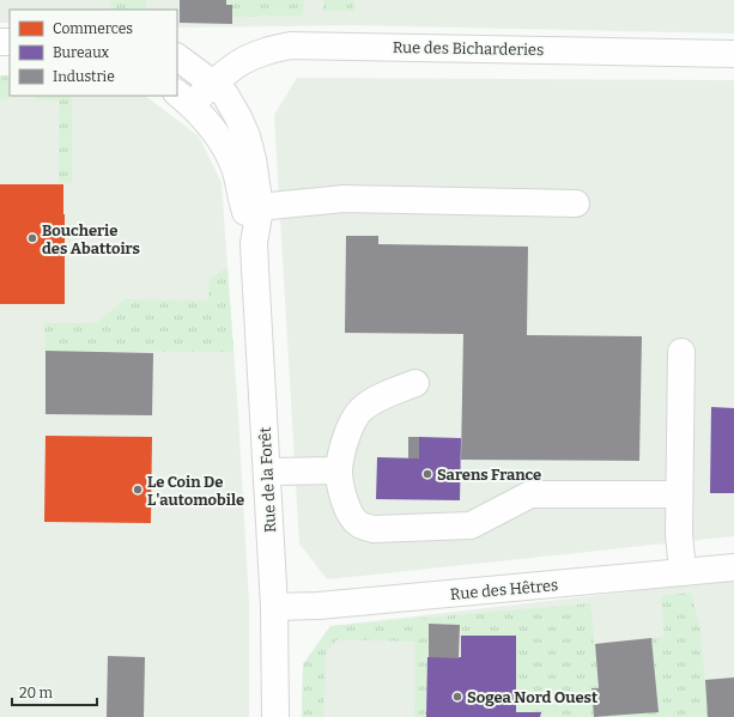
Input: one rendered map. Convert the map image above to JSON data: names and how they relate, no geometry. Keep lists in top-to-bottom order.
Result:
{
  "streets": {
    "street": ["Rue des Bicharderies", "Rue de la Forêt", "Rue des Hêtres"]
  },
  "crossings": [
    ["Rue des Bicharderies", "Rue de la Forêt"],
    ["Rue de la Forêt", "Rue des Hêtres"]
  ],
  "places": [
    "Boucherie des Abattoirs",
    "Sarens France",
    "Le Coin De L'automobile",
    "Sogea Nord Ouest"
  ],
  "legend": ["Commerces", "Bureaux", "Industrie"],
  "scale_bar": "20 m"
}
